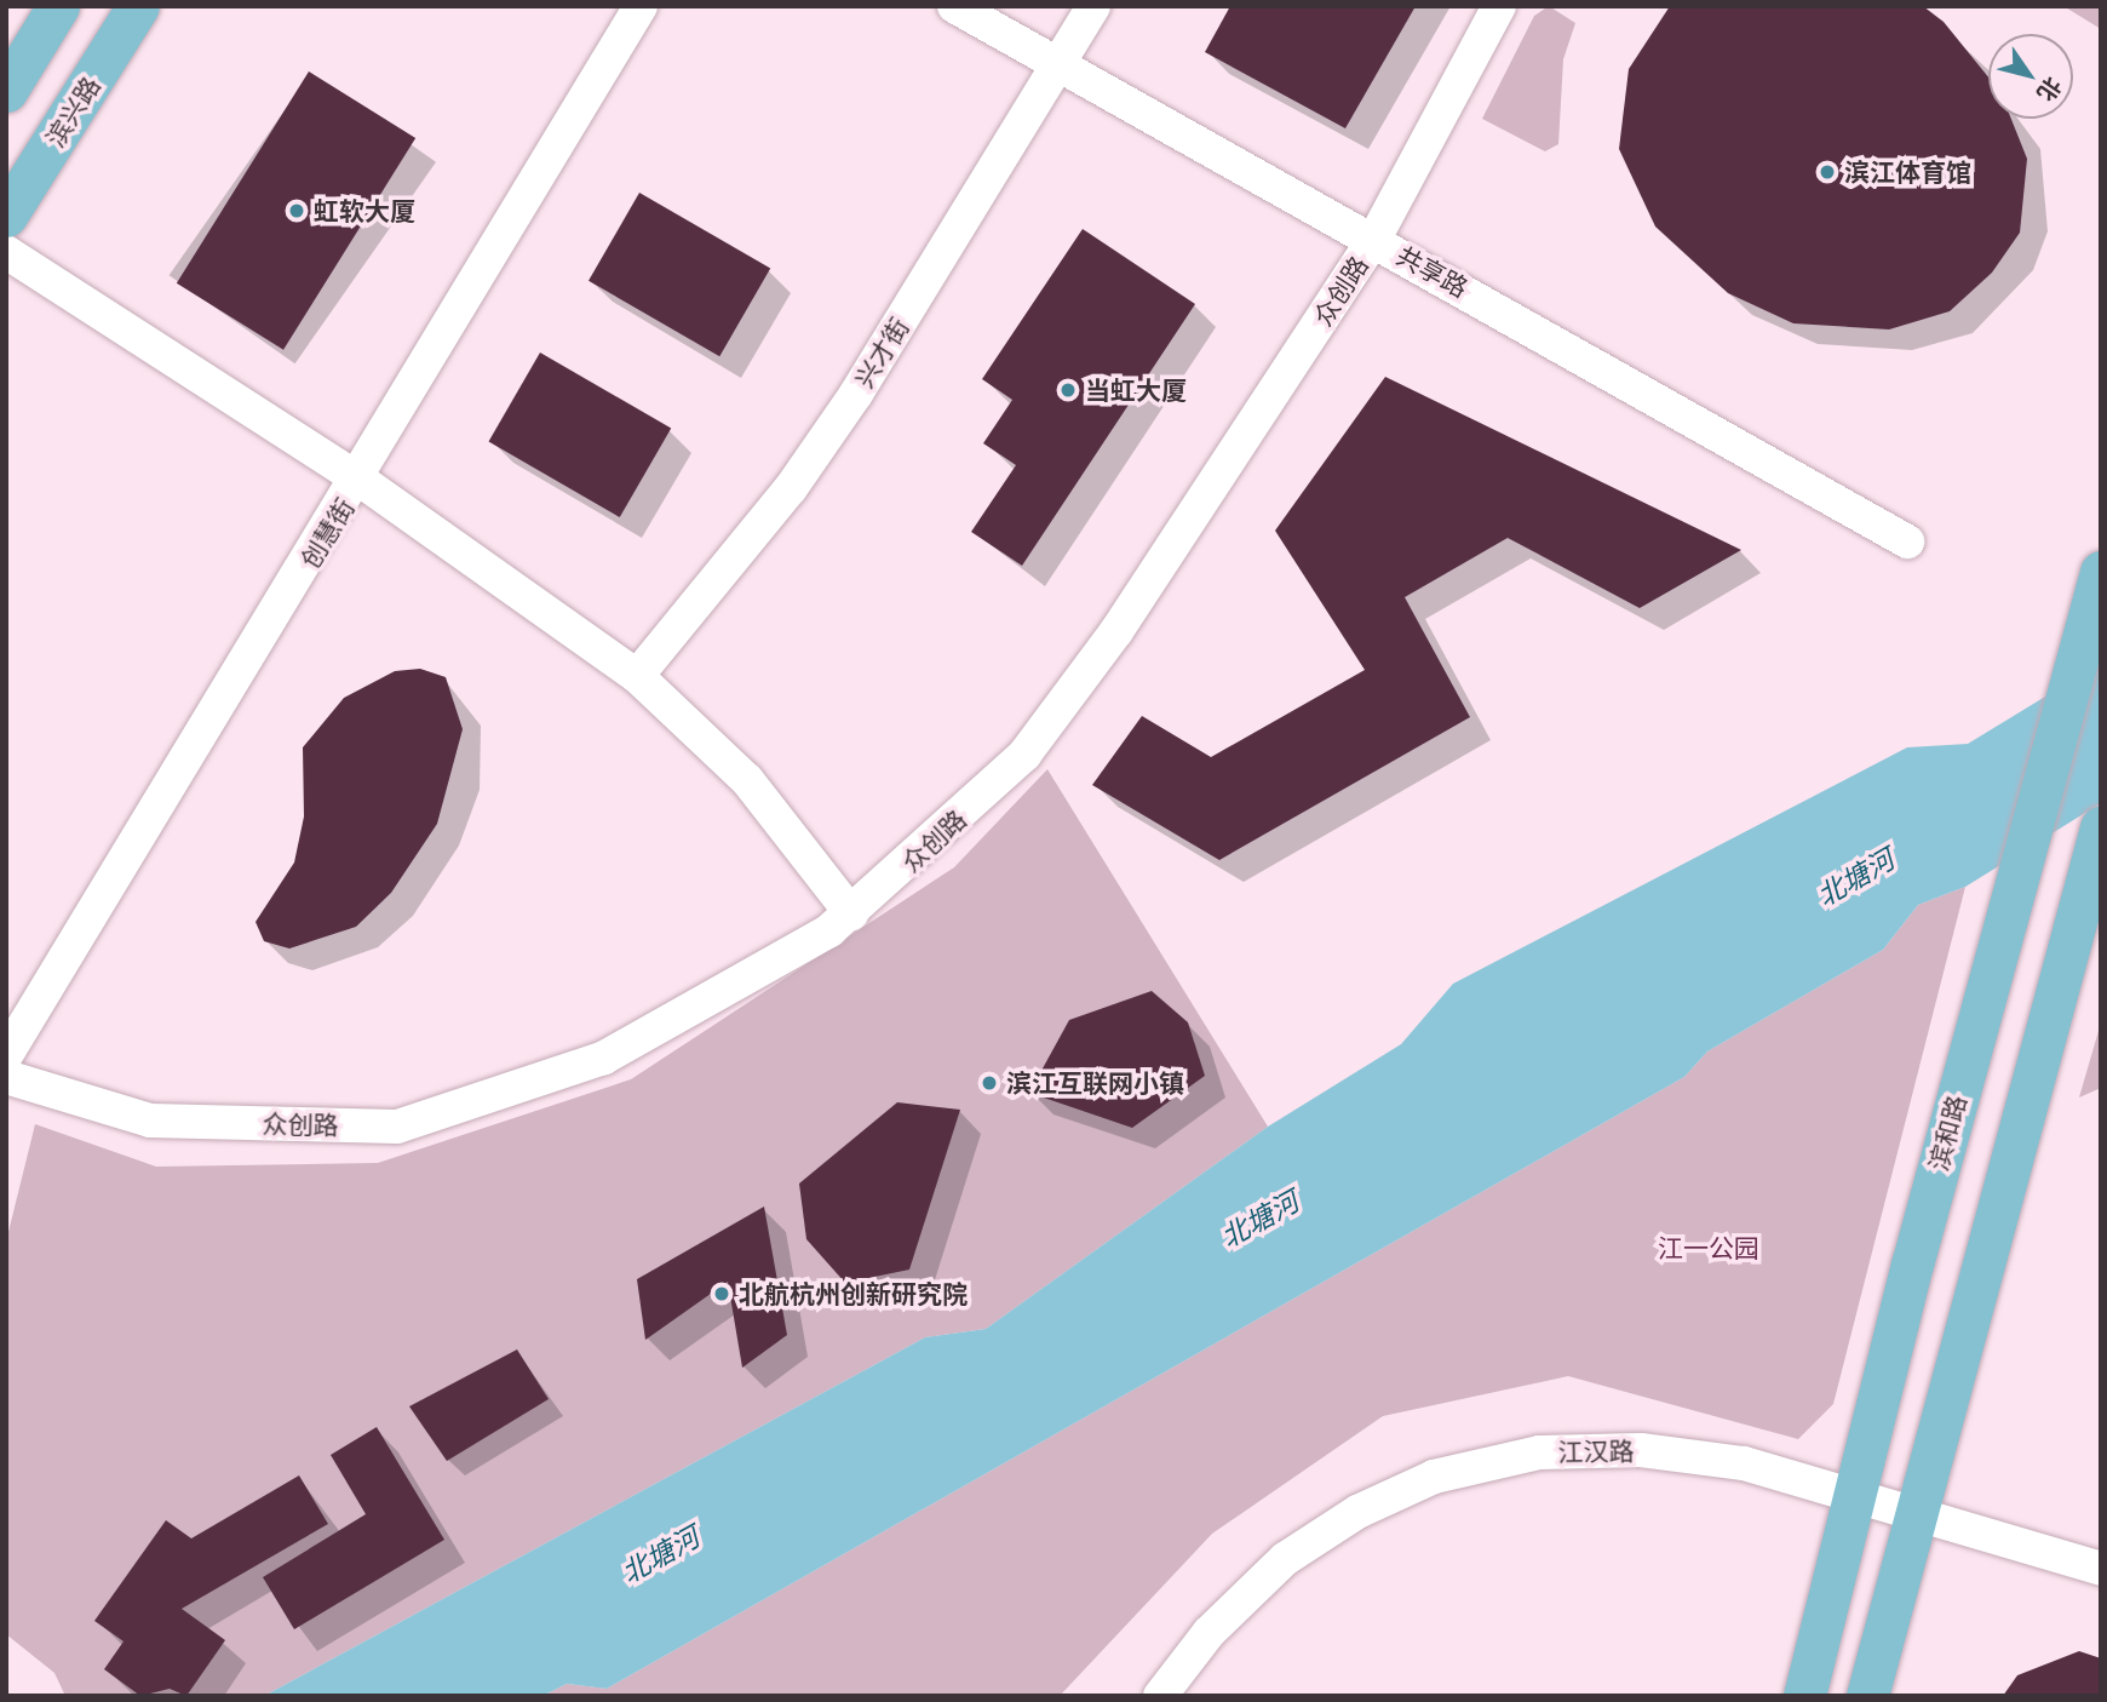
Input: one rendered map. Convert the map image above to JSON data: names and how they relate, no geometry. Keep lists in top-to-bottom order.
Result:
{
  "streets": {
    "main road": ["滨兴路", "滨和路"],
    "street": [
      "共享路",
      "众创路",
      "兴才街",
      "创慧街",
      "江汉路"
    ]
  },
  "crossings": [
    ["共享路", "众创路"],
    ["共享路", "兴才街"],
    ["滨和路", "江汉路"]
  ],
  "water": ["北塘河"],
  "parks": ["江一公园"],
  "places": [
    "滨江体育馆",
    "虹软大厦",
    "当虹大厦",
    "滨江互联网小镇",
    "北航杭州创新研究院"
  ],
  "north": "bottom right"
}
